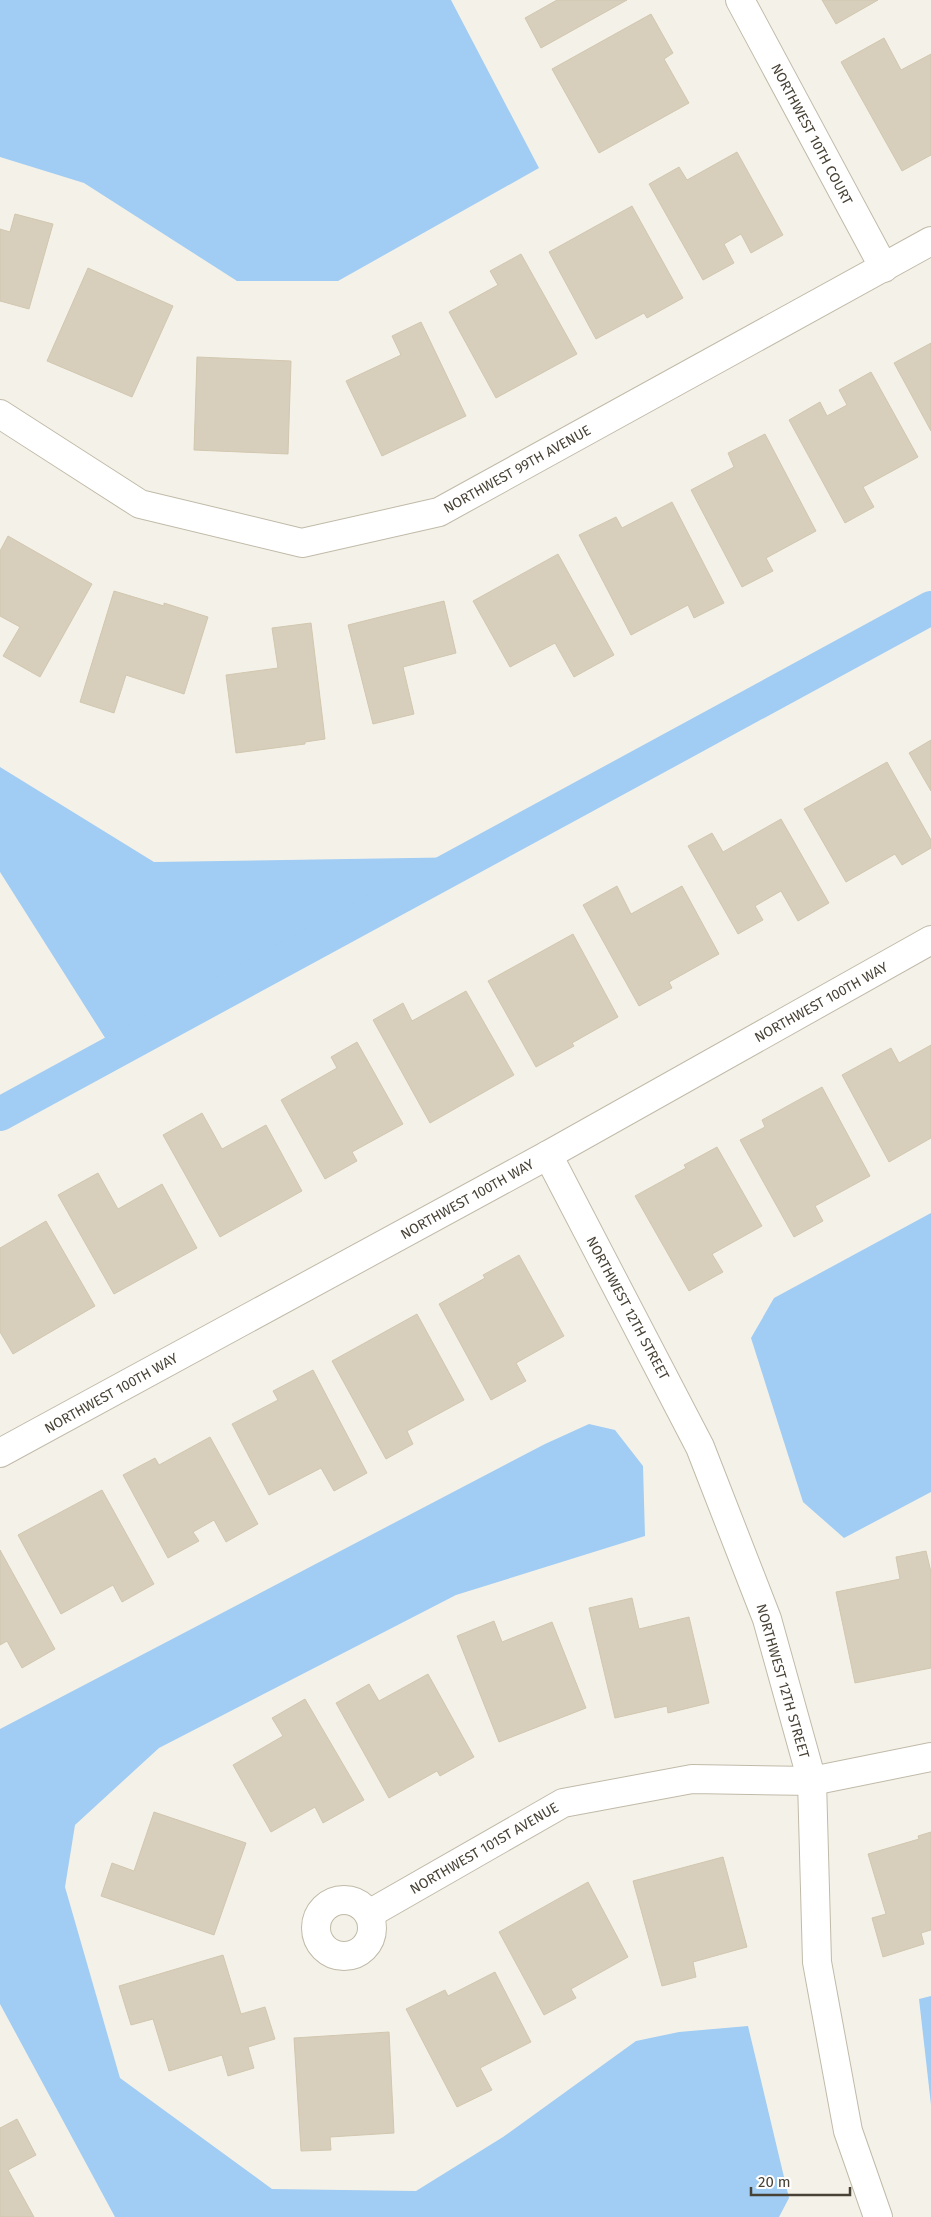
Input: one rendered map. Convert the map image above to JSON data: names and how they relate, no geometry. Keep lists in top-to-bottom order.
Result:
{
  "streets": {
    "street": [
      "NORTHWEST 10TH COURT",
      "NORTHWEST 99TH AVENUE",
      "NORTHWEST 100TH WAY",
      "NORTHWEST 12TH STREET",
      "NORTHWEST 101ST AVENUE"
    ]
  },
  "crossings": [
    ["NORTHWEST 10TH COURT", "NORTHWEST 99TH AVENUE"],
    ["NORTHWEST 100TH WAY", "NORTHWEST 12TH STREET"],
    ["NORTHWEST 12TH STREET", "NORTHWEST 101ST AVENUE"]
  ],
  "scale_bar": "20 m"
}
